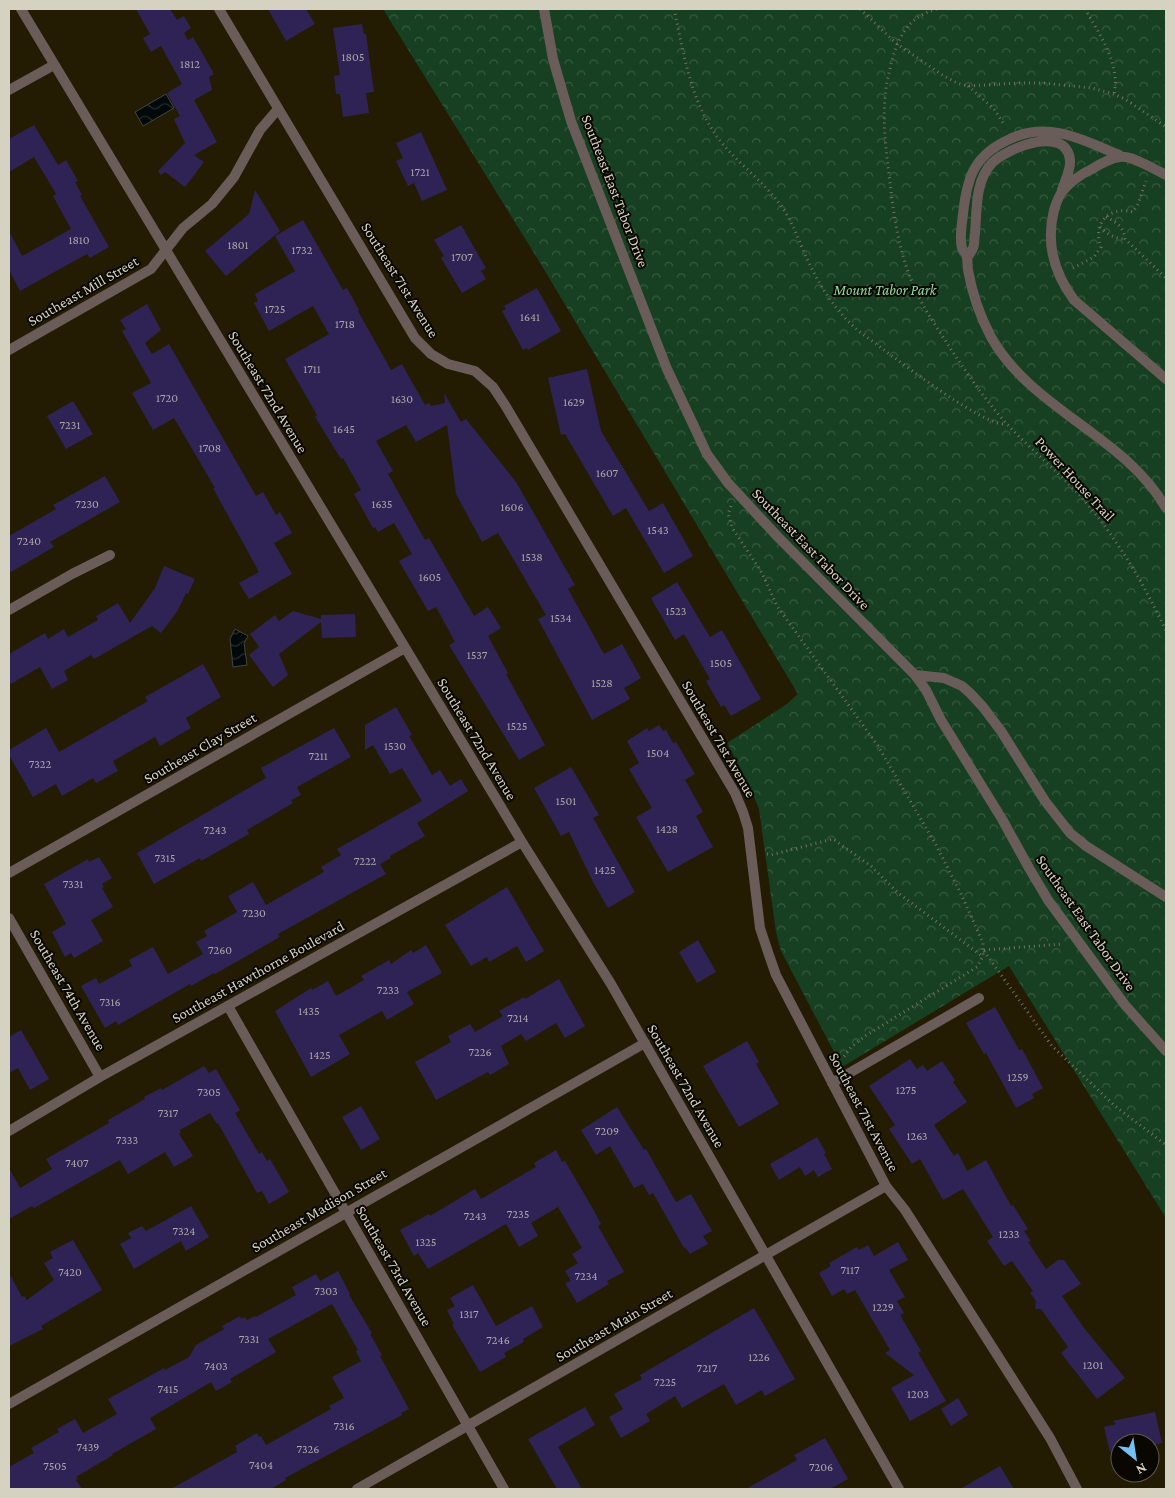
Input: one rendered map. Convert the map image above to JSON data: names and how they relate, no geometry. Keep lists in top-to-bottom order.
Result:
{
  "streets": {
    "street": [
      "Southeast East Tabor Drive",
      "Southeast 71st Avenue",
      "Southeast Mill Street",
      "Southeast 72nd Avenue",
      "Southeast Clay Street",
      "Southeast Hawthorne Boulevard",
      "Southeast 74th Avenue",
      "Southeast Madison Street",
      "Southeast 73rd Avenue",
      "Southeast Main Street"
    ],
    "path": ["Power House Trail"]
  },
  "crossings": [
    ["Southeast 71st Avenue", "Southeast Mill Street"],
    ["Southeast 71st Avenue", "Southeast Main Street"],
    ["Southeast Mill Street", "Southeast 72nd Avenue"],
    ["Southeast 72nd Avenue", "Southeast Clay Street"],
    ["Southeast 72nd Avenue", "Southeast Hawthorne Boulevard"],
    ["Southeast 72nd Avenue", "Southeast Madison Street"],
    ["Southeast 72nd Avenue", "Southeast Main Street"],
    ["Southeast Hawthorne Boulevard", "Southeast 74th Avenue"],
    ["Southeast Hawthorne Boulevard", "Southeast 73rd Avenue"],
    ["Southeast Madison Street", "Southeast 73rd Avenue"],
    ["Southeast 73rd Avenue", "Southeast Main Street"]
  ],
  "parks": ["Mount Tabor Park"],
  "house_numbers": [
    "1805",
    "1812",
    "1721",
    "1810",
    "1801",
    "1732",
    "1707",
    "1725",
    "1641",
    "1718",
    "1711",
    "1720",
    "1630",
    "1629",
    "7231",
    "1645",
    "1708",
    "1607",
    "7230",
    "1635",
    "1606",
    "1543",
    "7240",
    "1538",
    "1605",
    "1523",
    "1534",
    "1537",
    "1505",
    "1528",
    "1525",
    "1530",
    "1504",
    "7211",
    "7322",
    "1501",
    "1428",
    "7243",
    "7315",
    "7222",
    "1425",
    "7331",
    "7230",
    "7260",
    "7233",
    "7316",
    "1435",
    "7214",
    "7226",
    "1425",
    "1259",
    "1275",
    "7305",
    "7317",
    "7209",
    "1263",
    "7333",
    "7407",
    "7235",
    "7243",
    "7324",
    "1233",
    "1325",
    "7117",
    "7420",
    "7234",
    "7303",
    "1229",
    "1317",
    "7331",
    "7246",
    "1226",
    "1201",
    "7403",
    "7217",
    "7225",
    "7415",
    "1203",
    "7316",
    "7439",
    "7326",
    "7404",
    "7505",
    "7206"
  ],
  "north": "bottom right"
}
